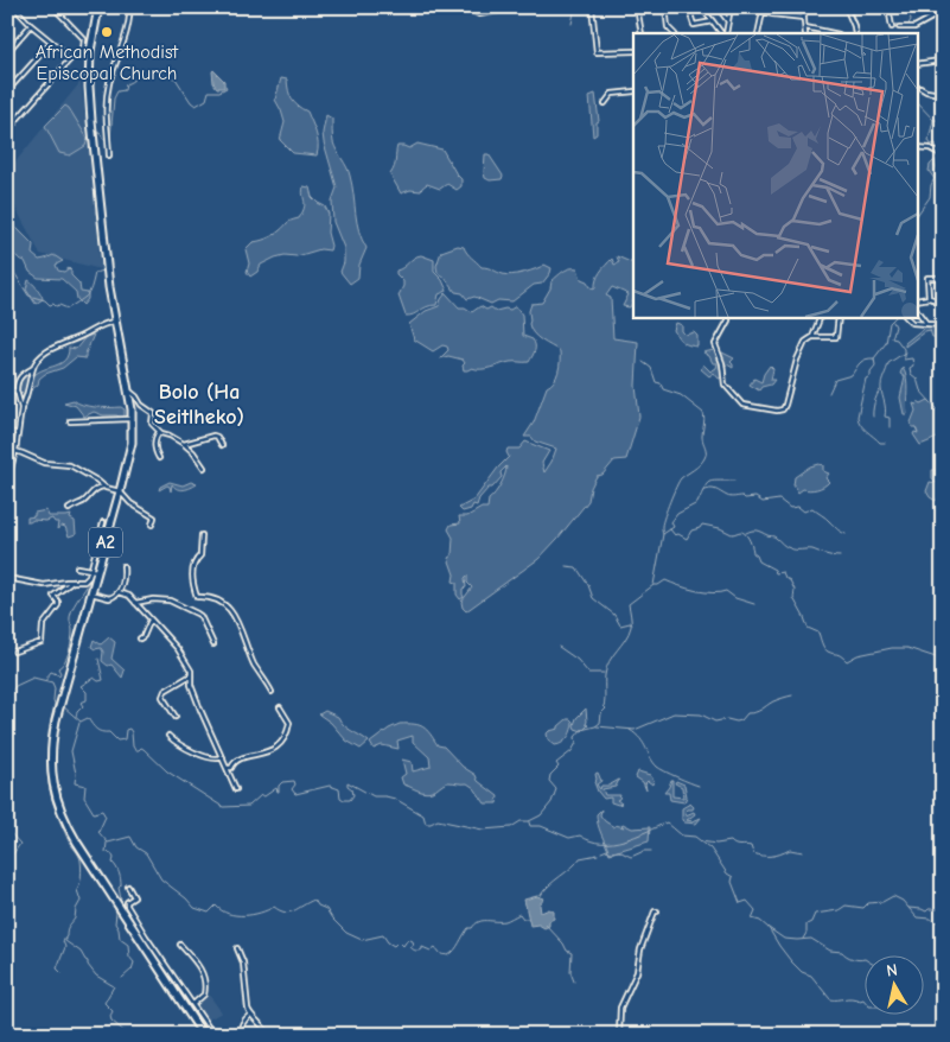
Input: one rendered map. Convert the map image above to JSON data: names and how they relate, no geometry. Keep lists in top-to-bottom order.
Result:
{
  "streets": {
    "main road": ["A2"]
  },
  "districts": ["Bolo (Ha Seitlheko)"],
  "places": ["African Methodist Episcopal Church"],
  "north": "top"
}
